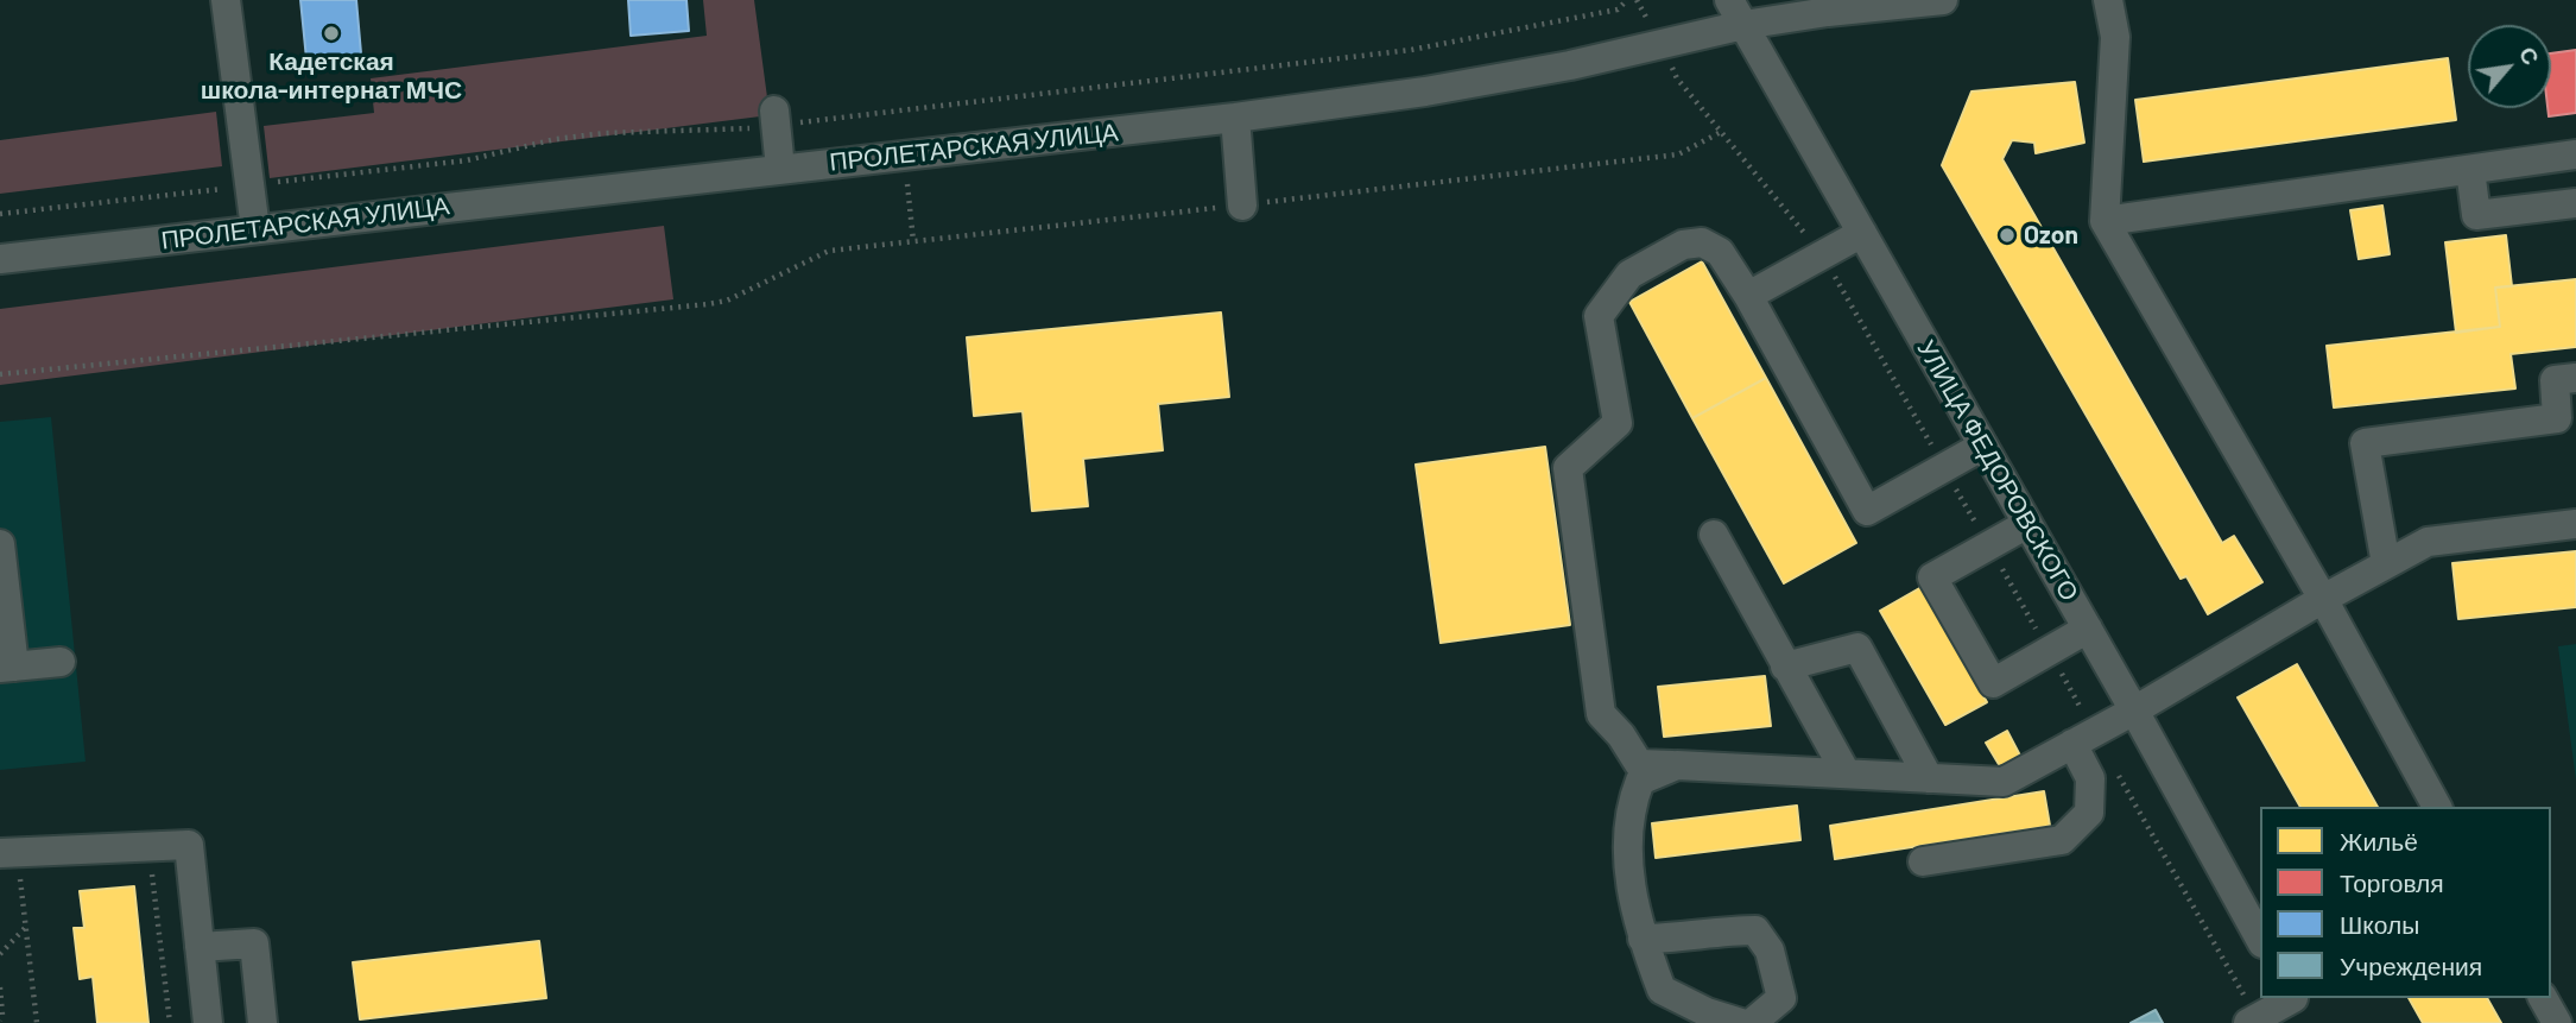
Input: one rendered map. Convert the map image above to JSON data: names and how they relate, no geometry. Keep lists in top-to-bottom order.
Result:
{
  "streets": {
    "street": ["ПРОЛЕТАРСКАЯ УЛИЦА", "УЛИЦА ФЕДОРОВСКОГО"]
  },
  "crossings": [
    ["ПРОЛЕТАРСКАЯ УЛИЦА", "УЛИЦА ФЕДОРОВСКОГО"]
  ],
  "places": ["Кадетская школа-интернат МЧС", "Ozon"],
  "legend": [
    "Жильё",
    "Торговля",
    "Школы",
    "Учреждения"
  ],
  "north": "top right"
}
